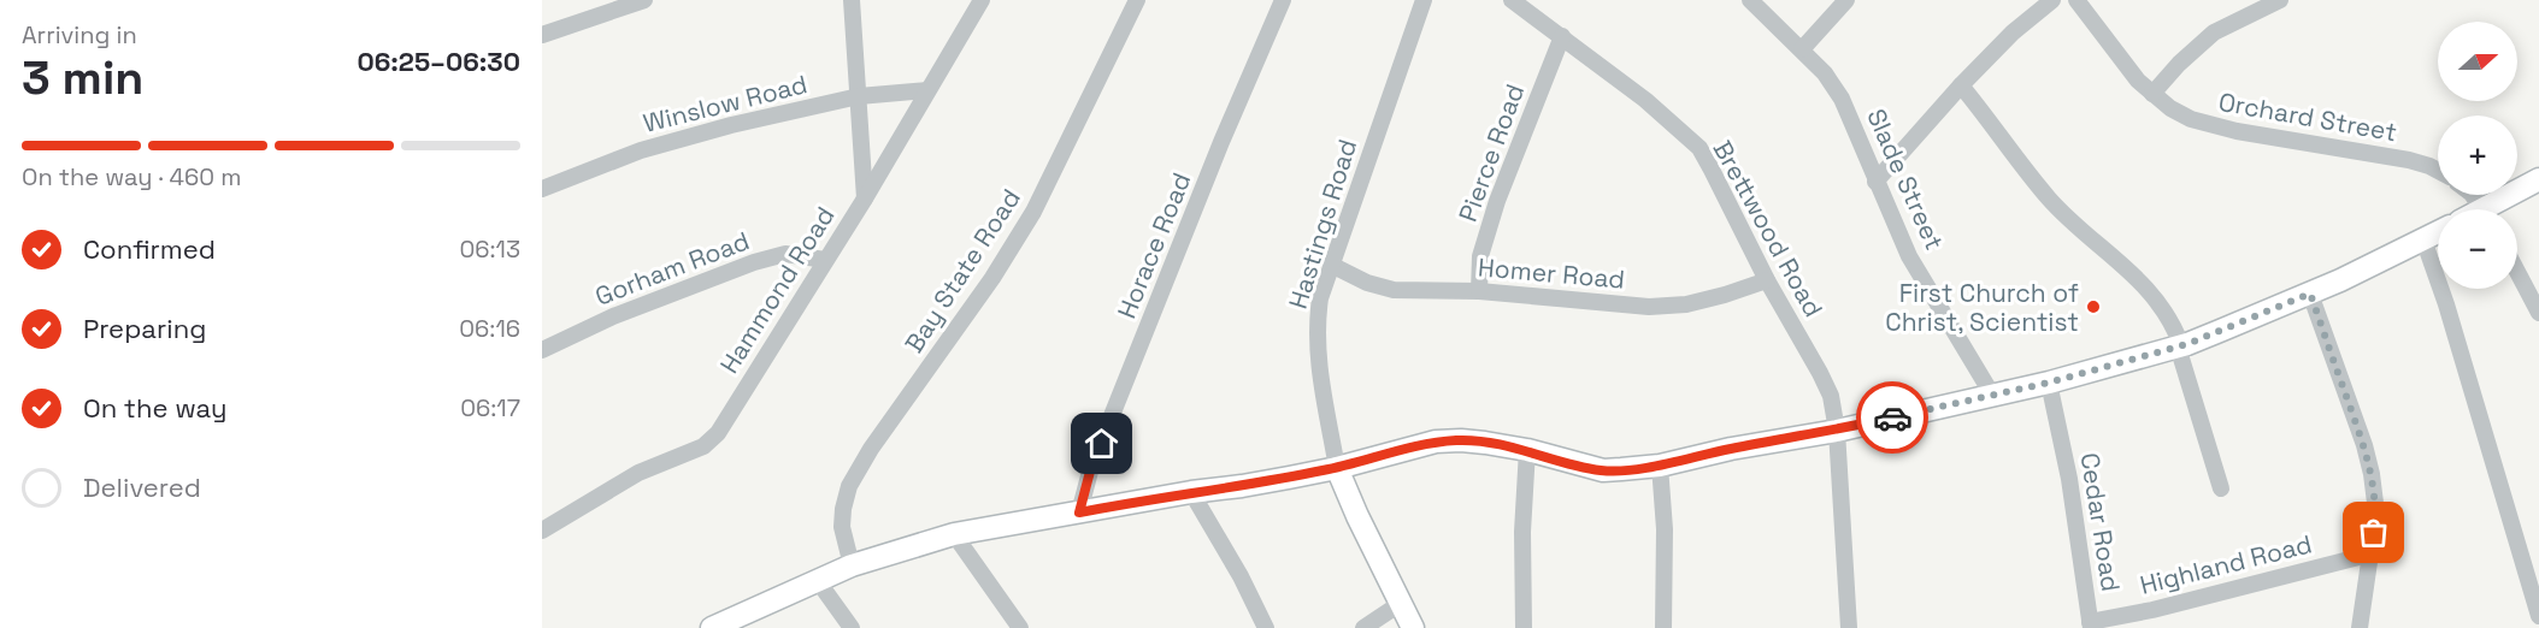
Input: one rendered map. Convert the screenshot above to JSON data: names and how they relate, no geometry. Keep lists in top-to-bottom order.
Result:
{
  "streets": {
    "street": [
      "Winslow Road",
      "Orchard Street",
      "Pierce Road",
      "Slade Street",
      "Hastings Road",
      "Brettwood Road",
      "Horace Road",
      "Gorham Road",
      "Bay State Road",
      "Homer Road",
      "Hammond Road",
      "Cedar Road",
      "Highland Road"
    ]
  },
  "crossings": [
    ["Winslow Road", "Hammond Road"],
    ["Pierce Road", "Brettwood Road"],
    ["Pierce Road", "Homer Road"],
    ["Hastings Road", "Homer Road"],
    ["Brettwood Road", "Homer Road"],
    ["Gorham Road", "Hammond Road"],
    ["Cedar Road", "Highland Road"]
  ],
  "places": ["First Church of Christ, Scientist"],
  "north": "right",
  "page": {
    "heading": ["3 min", "Arriving in", "06:25–06:30"],
    "map_buttons": ["+", "−"],
    "bar": "On the way · 460 m",
    "list": [
      ["Confirmed", "06:13"],
      ["Preparing", "06:16"],
      ["On the way", "06:17"],
      "Delivered"
    ]
  }
}
